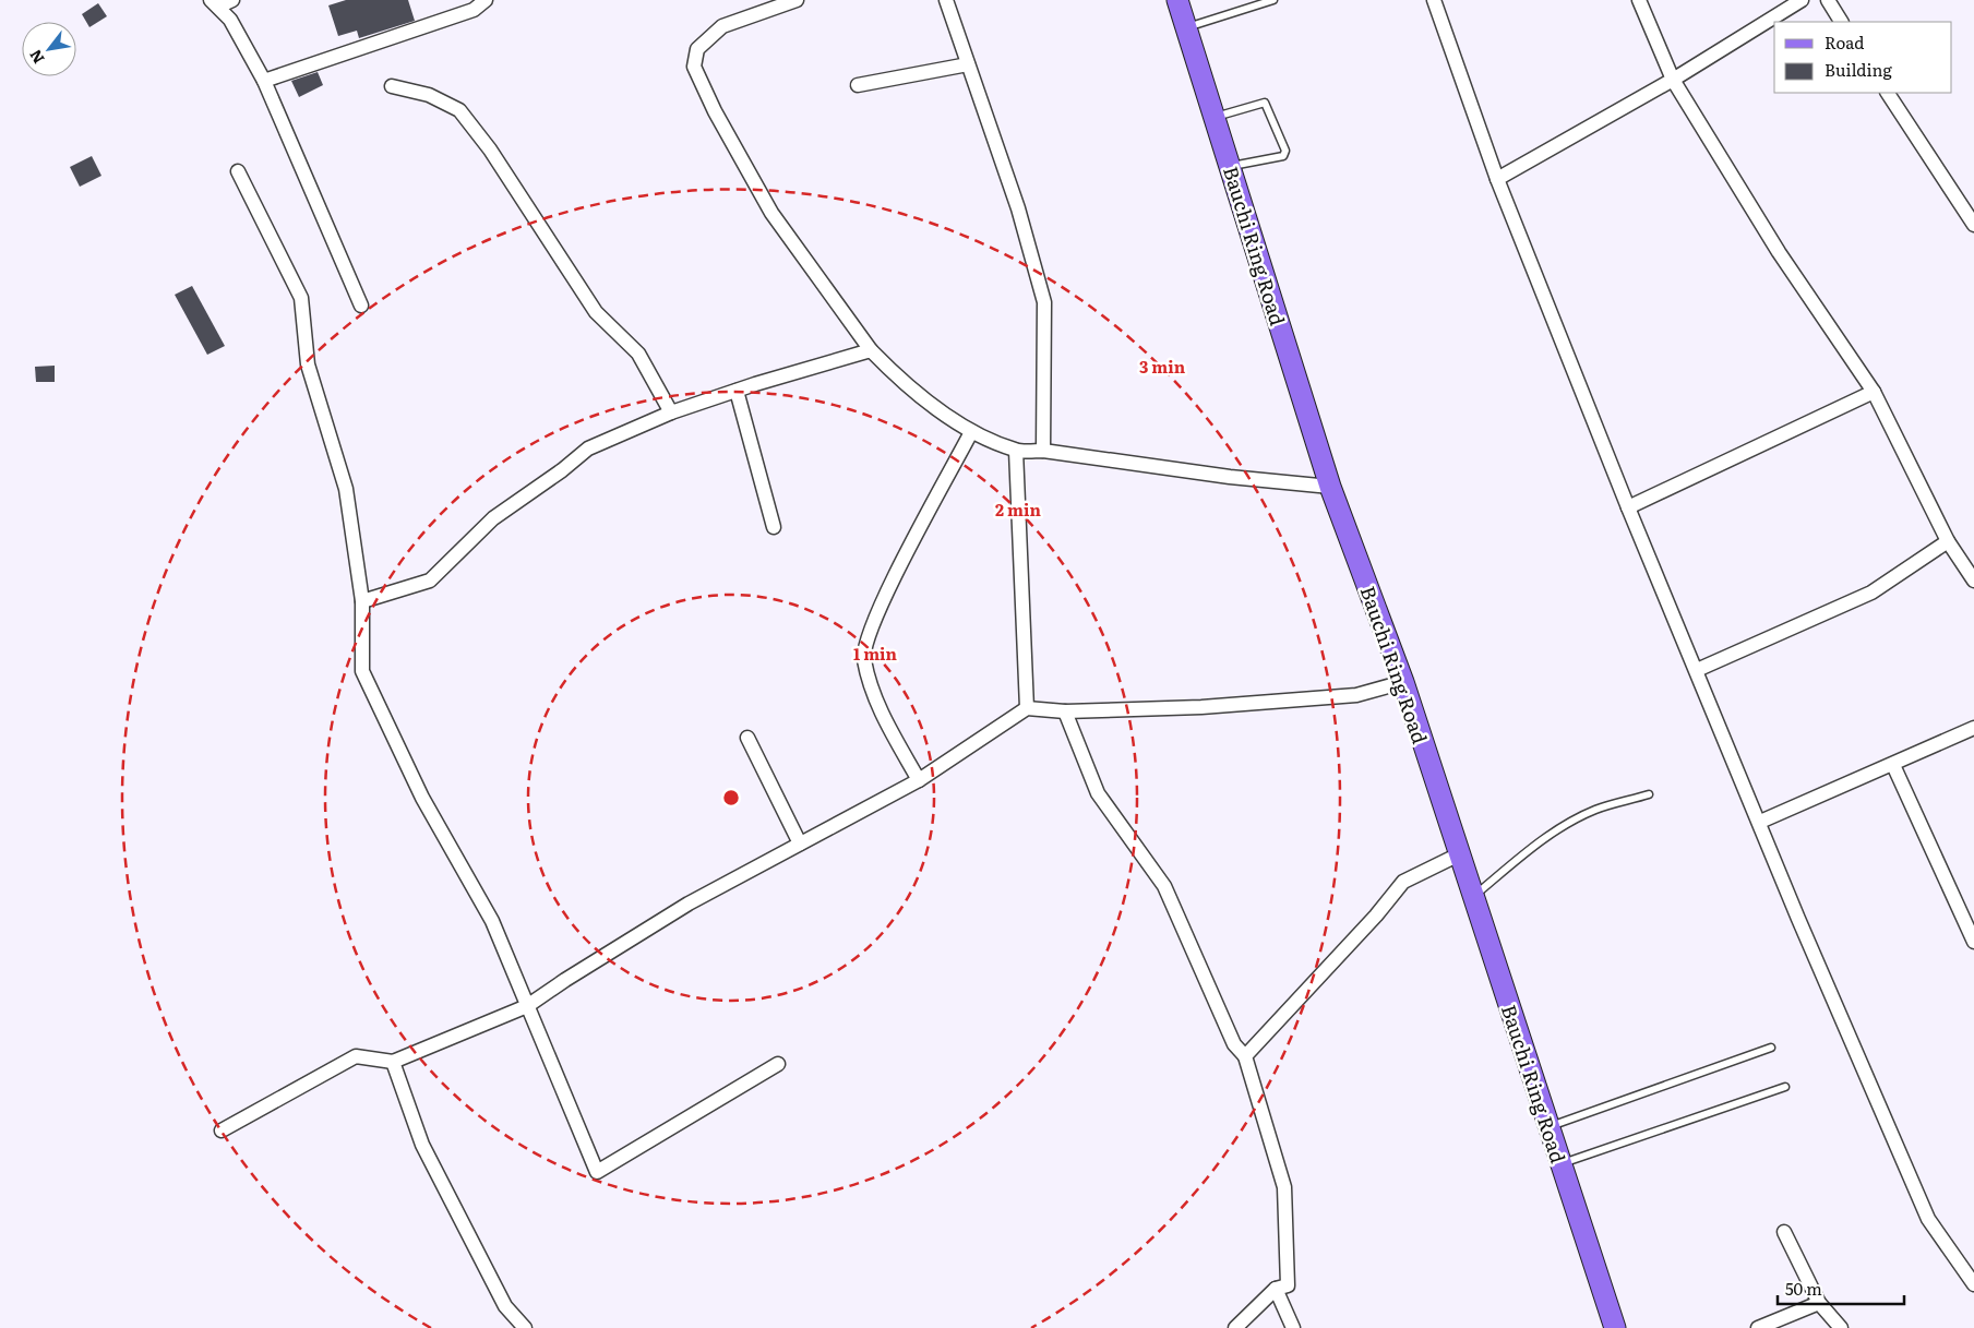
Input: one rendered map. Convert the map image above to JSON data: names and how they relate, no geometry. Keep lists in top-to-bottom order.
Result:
{
  "streets": {
    "main road": ["Bauchi Ring Road"]
  },
  "legend": ["Road", "Building"],
  "scale_bar": "50 m",
  "north": "bottom left",
  "rings": ["3 min", "2 min", "1 min"]
}
